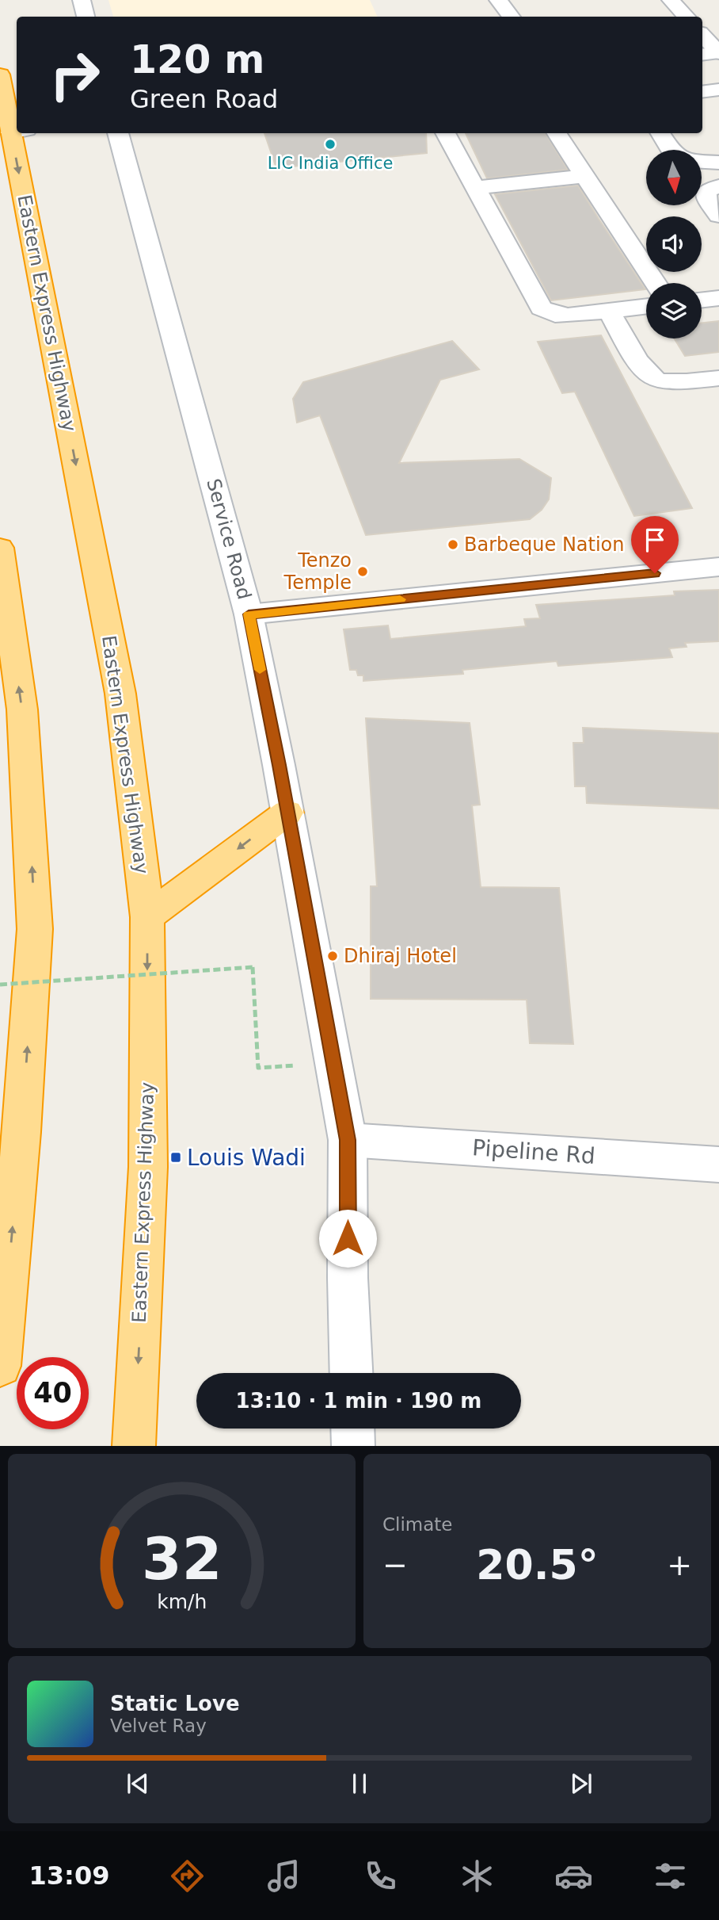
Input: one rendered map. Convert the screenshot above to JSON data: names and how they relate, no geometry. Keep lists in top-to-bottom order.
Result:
{
  "streets": {
    "highway": ["Eastern Express Highway"],
    "street": ["Service Road", "Pipeline Rd"]
  },
  "crossings": [
    ["Service Road", "Pipeline Rd"]
  ],
  "places": {
    "other": [
      "LIC India Office",
      "Barbeque Nation",
      "Tenzo Temple",
      "Dhiraj Hotel"
    ],
    "transit": ["Louis Wadi"]
  },
  "north": "bottom",
  "page": {
    "turn": ["120 m", "Green Road"],
    "limit": "40",
    "trip": "13:10 · 1 min · 190 m",
    "tile": "Climate",
    "heat": ["−", "20.5°", "+"],
    "song": ["Static Love", "Velvet Ray"],
    "tabs": "13:09",
    "gauge": ["32", "km/h"]
  }
}
